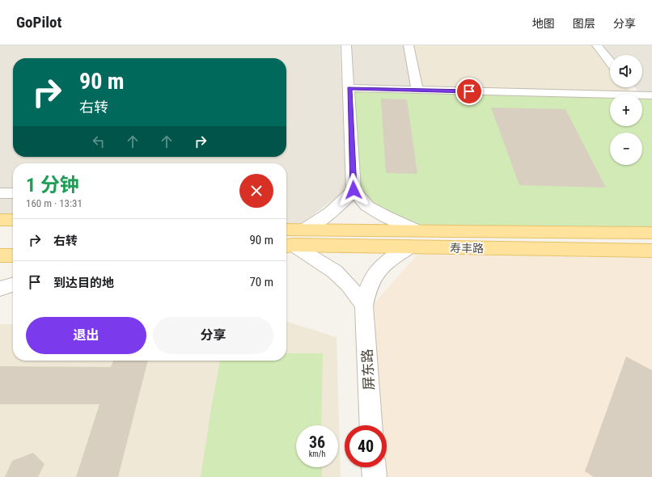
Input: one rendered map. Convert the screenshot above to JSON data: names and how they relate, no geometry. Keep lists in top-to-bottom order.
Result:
{
  "streets": {
    "main road": ["寿丰路"],
    "street": ["屏东路"]
  },
  "crossings": [
    ["寿丰路", "屏东路"]
  ],
  "page": {
    "header": "GoPilot",
    "nav": ["地图", "图层", "分享"],
    "map_buttons": ["+", "−"],
    "turn": ["90 m", "右转"],
    "heading": ["1 分钟", "160 m · 13:31"],
    "list": [
      {
        "name": "右转",
        "value": "90 m"
      },
      {
        "name": "到达目的地",
        "value": "70 m"
      }
    ],
    "buttons": ["退出", "分享"],
    "speed": "36 km/h",
    "limit": "40"
  }
}
